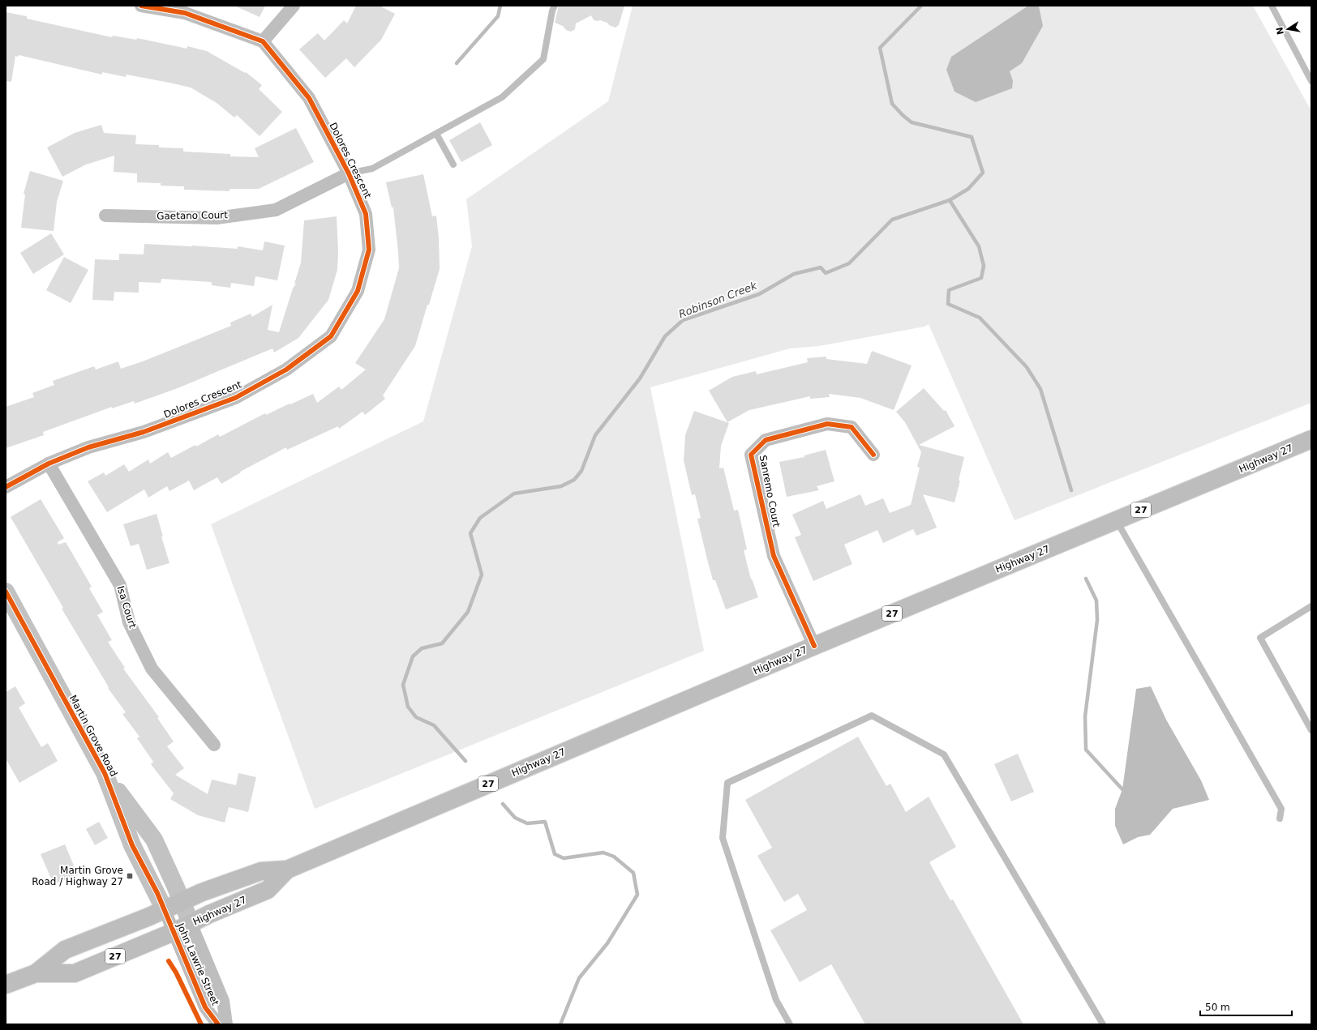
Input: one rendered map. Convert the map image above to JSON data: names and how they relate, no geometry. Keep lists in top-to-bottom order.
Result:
{
  "streets": {
    "main road": ["Highway 27", "27"],
    "street": [
      "Dolores Crescent",
      "Gaetano Court",
      "Sanremo Court",
      "Isa Court",
      "Martin Grove Road",
      "John Lawrie Street"
    ]
  },
  "crossings": [
    ["Dolores Crescent", "Gaetano Court"],
    ["Dolores Crescent", "Isa Court"],
    ["Highway 27", "Sanremo Court"],
    ["Highway 27", "Martin Grove Road"],
    ["Highway 27", "John Lawrie Street"],
    ["Martin Grove Road", "John Lawrie Street"]
  ],
  "water": ["Robinson Creek"],
  "places": {
    "transit": ["Martin Grove Road / Highway 27"]
  },
  "scale_bar": "50 m",
  "north": "left"
}
